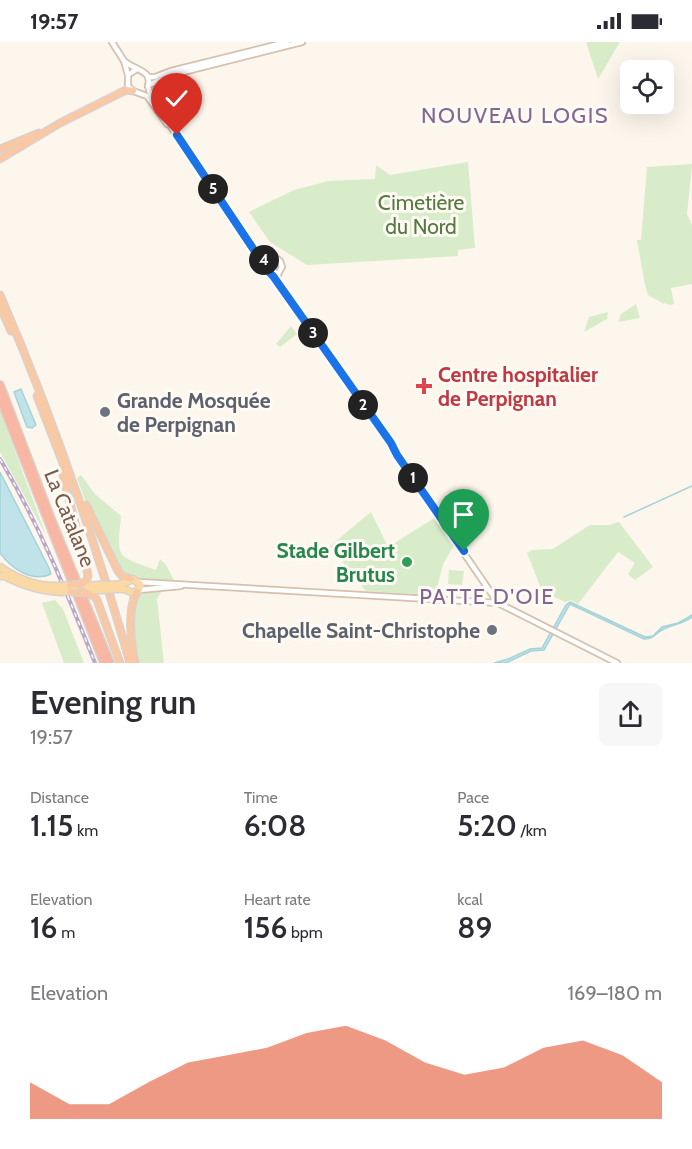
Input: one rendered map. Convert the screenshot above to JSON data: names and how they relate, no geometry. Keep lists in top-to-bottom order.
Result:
{
  "streets": {
    "highway": ["La Catalane"]
  },
  "districts": ["NOUVEAU LOGIS", "PATTE D'OIE"],
  "parks": ["Cimetière du Nord"],
  "places": {
    "health": ["Centre hospitalier de Perpignan"],
    "other": ["Grande Mosquée de Perpignan", "Stade Gilbert Brutus", "Chapelle Saint-Christophe"]
  },
  "page": {
    "status": "19:57",
    "pins": [
      "5",
      "4",
      "3",
      "2",
      "1"
    ],
    "heading": ["Evening run", "19:57"],
    "stats": [
      ["Distance", "1.15 km"],
      ["Time", "6:08"],
      ["Pace", "5:20 /km"],
      ["Elevation", "16 m"],
      ["Heart rate", "156 bpm"],
      ["kcal", "89"]
    ],
    "chart": ["Elevation", "169–180 m"]
  }
}
